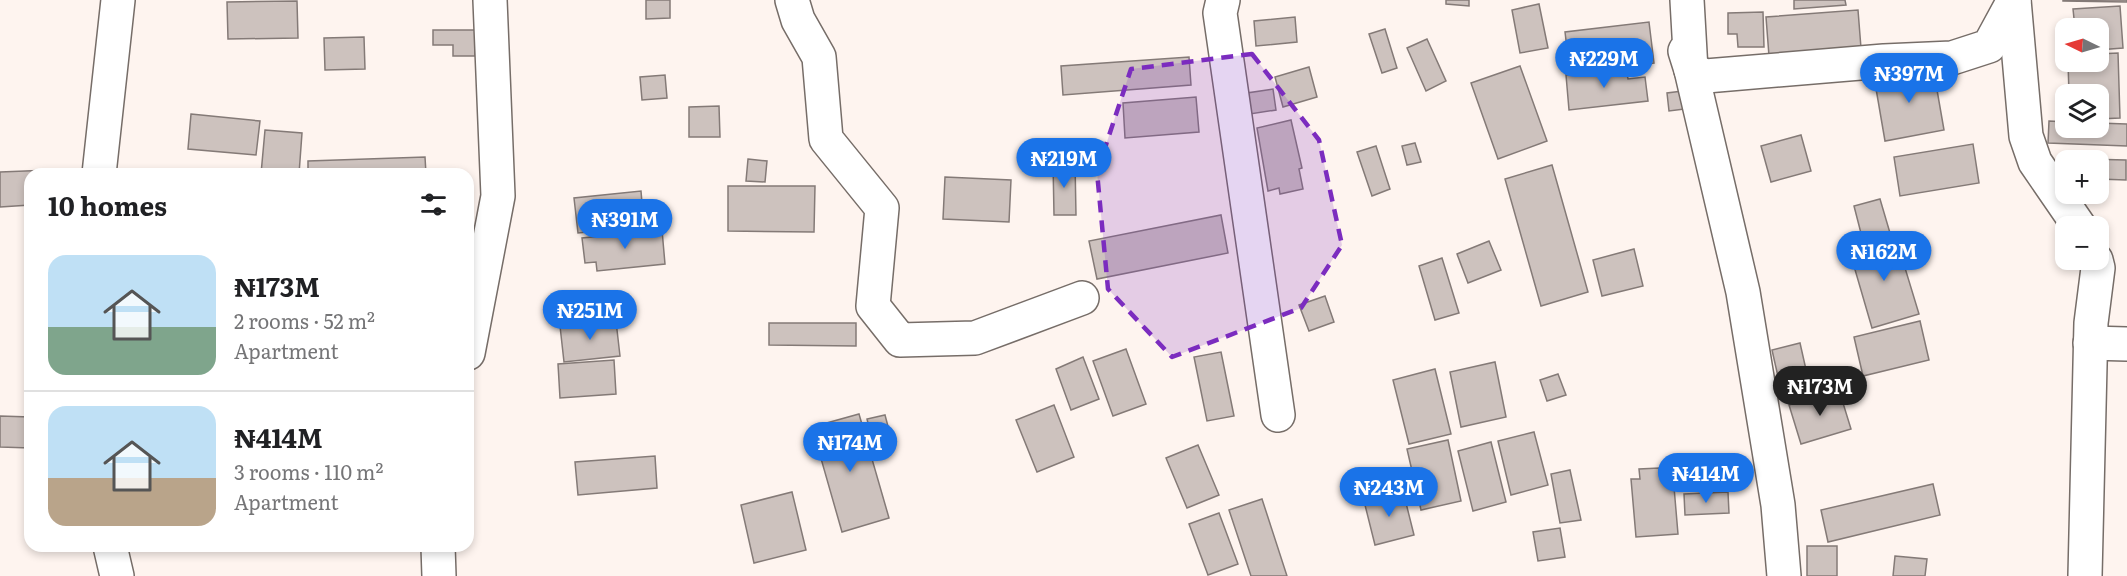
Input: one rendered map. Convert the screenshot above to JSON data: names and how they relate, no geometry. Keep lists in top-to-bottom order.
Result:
{
  "north": "left",
  "page": {
    "map_buttons": ["+", "−"],
    "price": [
      "₦229M",
      "₦397M",
      "₦219M",
      "₦391M",
      "₦162M",
      "₦251M",
      "₦173M",
      "₦174M",
      "₦414M",
      "₦243M"
    ],
    "heading": "10 homes",
    "list": [
      {
        "name": "₦173M",
        "note": "2 rooms · 52 m² · Apartment"
      },
      {
        "name": "₦414M",
        "note": "3 rooms · 110 m² · Apartment"
      }
    ]
  }
}
